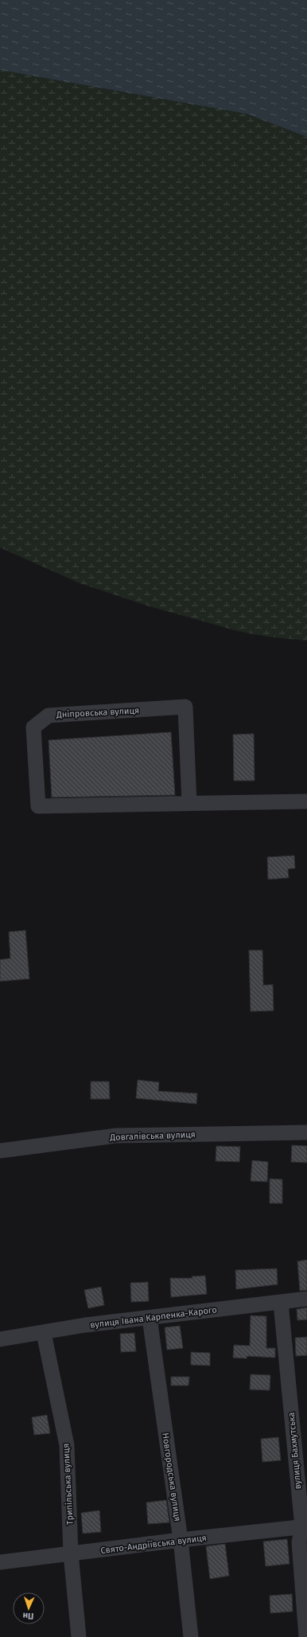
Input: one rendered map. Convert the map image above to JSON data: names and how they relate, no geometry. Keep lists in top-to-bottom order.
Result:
{
  "streets": {
    "street": [
      "Дніпровська вулиця",
      "Довгалівська вулиця",
      "вулиця Івана Карпенка-Карого",
      "вулиця Бахмутська",
      "Новгородська вулиця",
      "Трипільська вулиця",
      "Свято-Андріївська вулиця"
    ]
  },
  "crossings": [
    ["вулиця Івана Карпенка-Карого", "вулиця Бахмутська"],
    ["вулиця Івана Карпенка-Карого", "Новгородська вулиця"],
    ["вулиця Івана Карпенка-Карого", "Трипільська вулиця"],
    ["вулиця Бахмутська", "Свято-Андріївська вулиця"],
    ["Новгородська вулиця", "Свято-Андріївська вулиця"],
    ["Трипільська вулиця", "Свято-Андріївська вулиця"]
  ],
  "north": "bottom"
}
